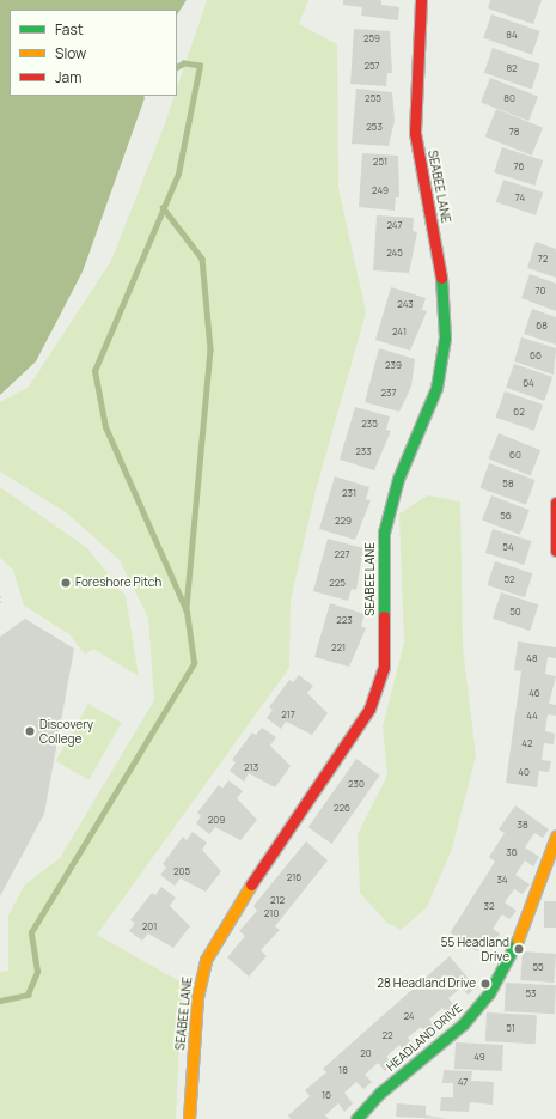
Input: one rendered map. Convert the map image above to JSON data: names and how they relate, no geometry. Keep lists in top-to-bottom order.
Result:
{
  "streets": {
    "street": ["SEABEE LANE", "HEADLAND DRIVE"]
  },
  "places": [
    "Foreshore Pitch",
    "Discovery College",
    "55 Headland Drive",
    "28 Headland Drive"
  ],
  "house_numbers": [
    "84",
    "259",
    "257",
    "82",
    "255",
    "80",
    "253",
    "78",
    "251",
    "76",
    "249",
    "74",
    "247",
    "245",
    "72",
    "70",
    "243",
    "68",
    "241",
    "66",
    "239",
    "64",
    "237",
    "62",
    "235",
    "233",
    "60",
    "58",
    "231",
    "56",
    "229",
    "54",
    "227",
    "52",
    "225",
    "50",
    "223",
    "221",
    "48",
    "46",
    "217",
    "44",
    "42",
    "213",
    "40",
    "230",
    "226",
    "209",
    "38",
    "36",
    "205",
    "216",
    "34",
    "212",
    "32",
    "210",
    "201",
    "55",
    "53",
    "24",
    "51",
    "22",
    "20",
    "49",
    "18",
    "47",
    "16"
  ],
  "legend": ["Fast", "Slow", "Jam"]
}
